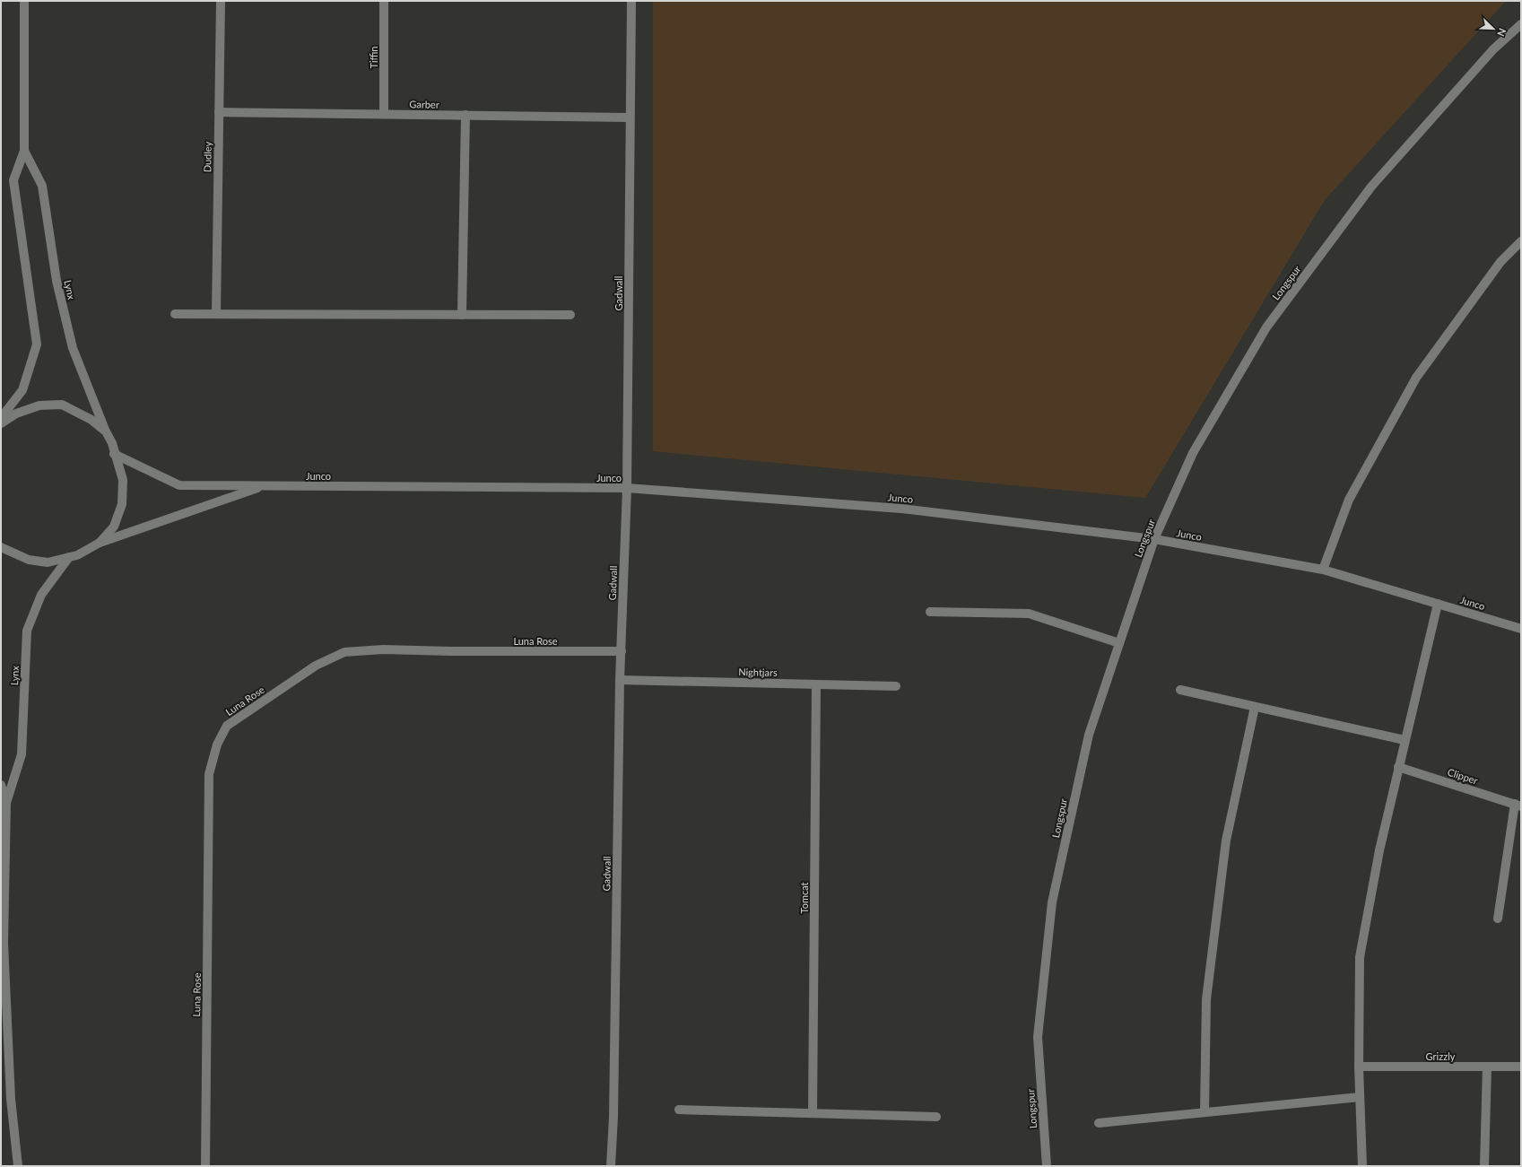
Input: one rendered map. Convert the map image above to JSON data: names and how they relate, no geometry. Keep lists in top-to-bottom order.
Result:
{
  "streets": {
    "street": [
      "Tiffin",
      "Garber",
      "Dudley",
      "Longspur",
      "Lynx",
      "Gadwall",
      "Junco",
      "Luna Rose",
      "Nightjars",
      "Clipper",
      "Tomcat",
      "Grizzly"
    ]
  },
  "crossings": [
    ["Tiffin", "Garber"],
    ["Garber", "Dudley"],
    ["Garber", "Gadwall"],
    ["Longspur", "Junco"],
    ["Lynx", "Junco"],
    ["Gadwall", "Junco"],
    ["Gadwall", "Luna Rose"],
    ["Gadwall", "Nightjars"],
    ["Nightjars", "Tomcat"]
  ],
  "north": "bottom right"
}
